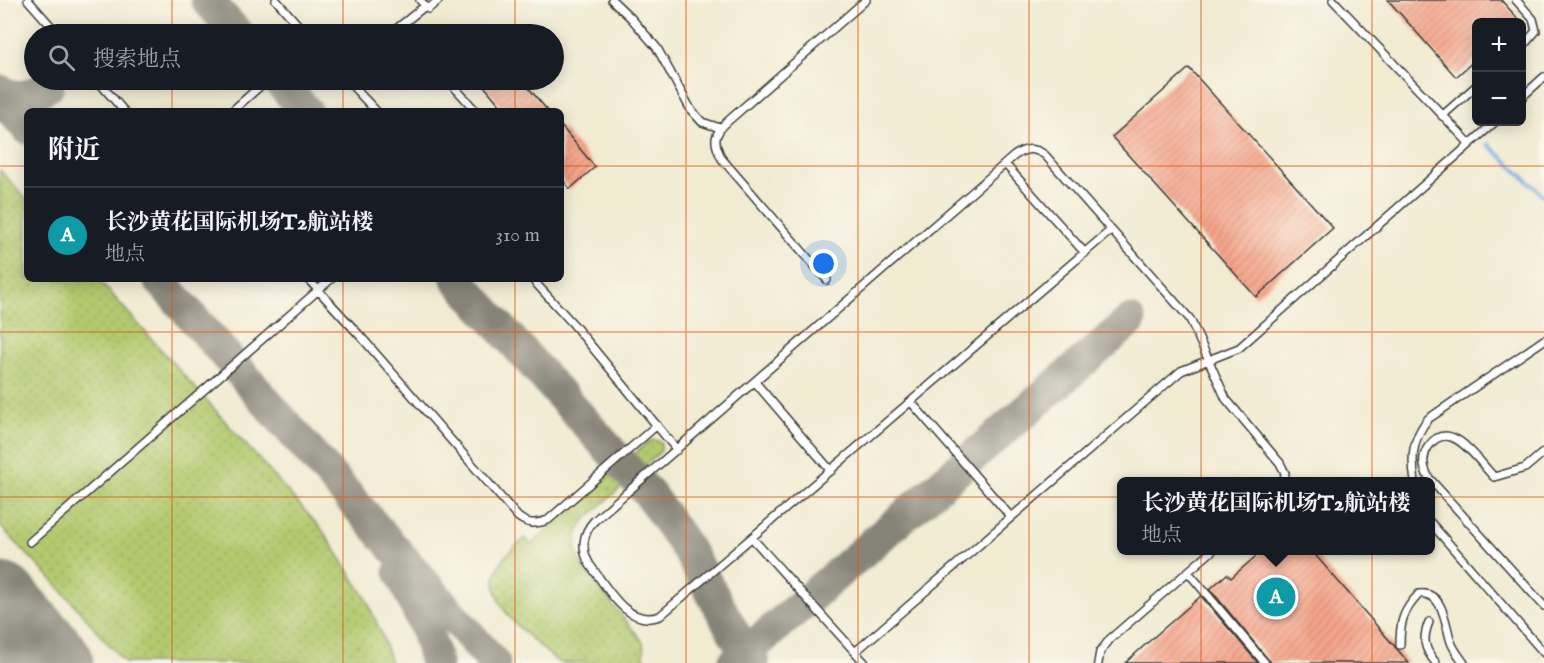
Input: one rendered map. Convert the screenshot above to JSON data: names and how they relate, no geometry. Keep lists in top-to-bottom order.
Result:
{
  "page": {
    "map_buttons": ["+", "−"],
    "search": "搜索地点",
    "heading": "附近",
    "list": [
      {
        "mark": "A",
        "name": "长沙黄花国际机场T2航站楼",
        "note": "地点",
        "value": "310 m"
      }
    ],
    "popup": ["长沙黄花国际机场T2航站楼", "地点"],
    "pins": "A"
  }
}
